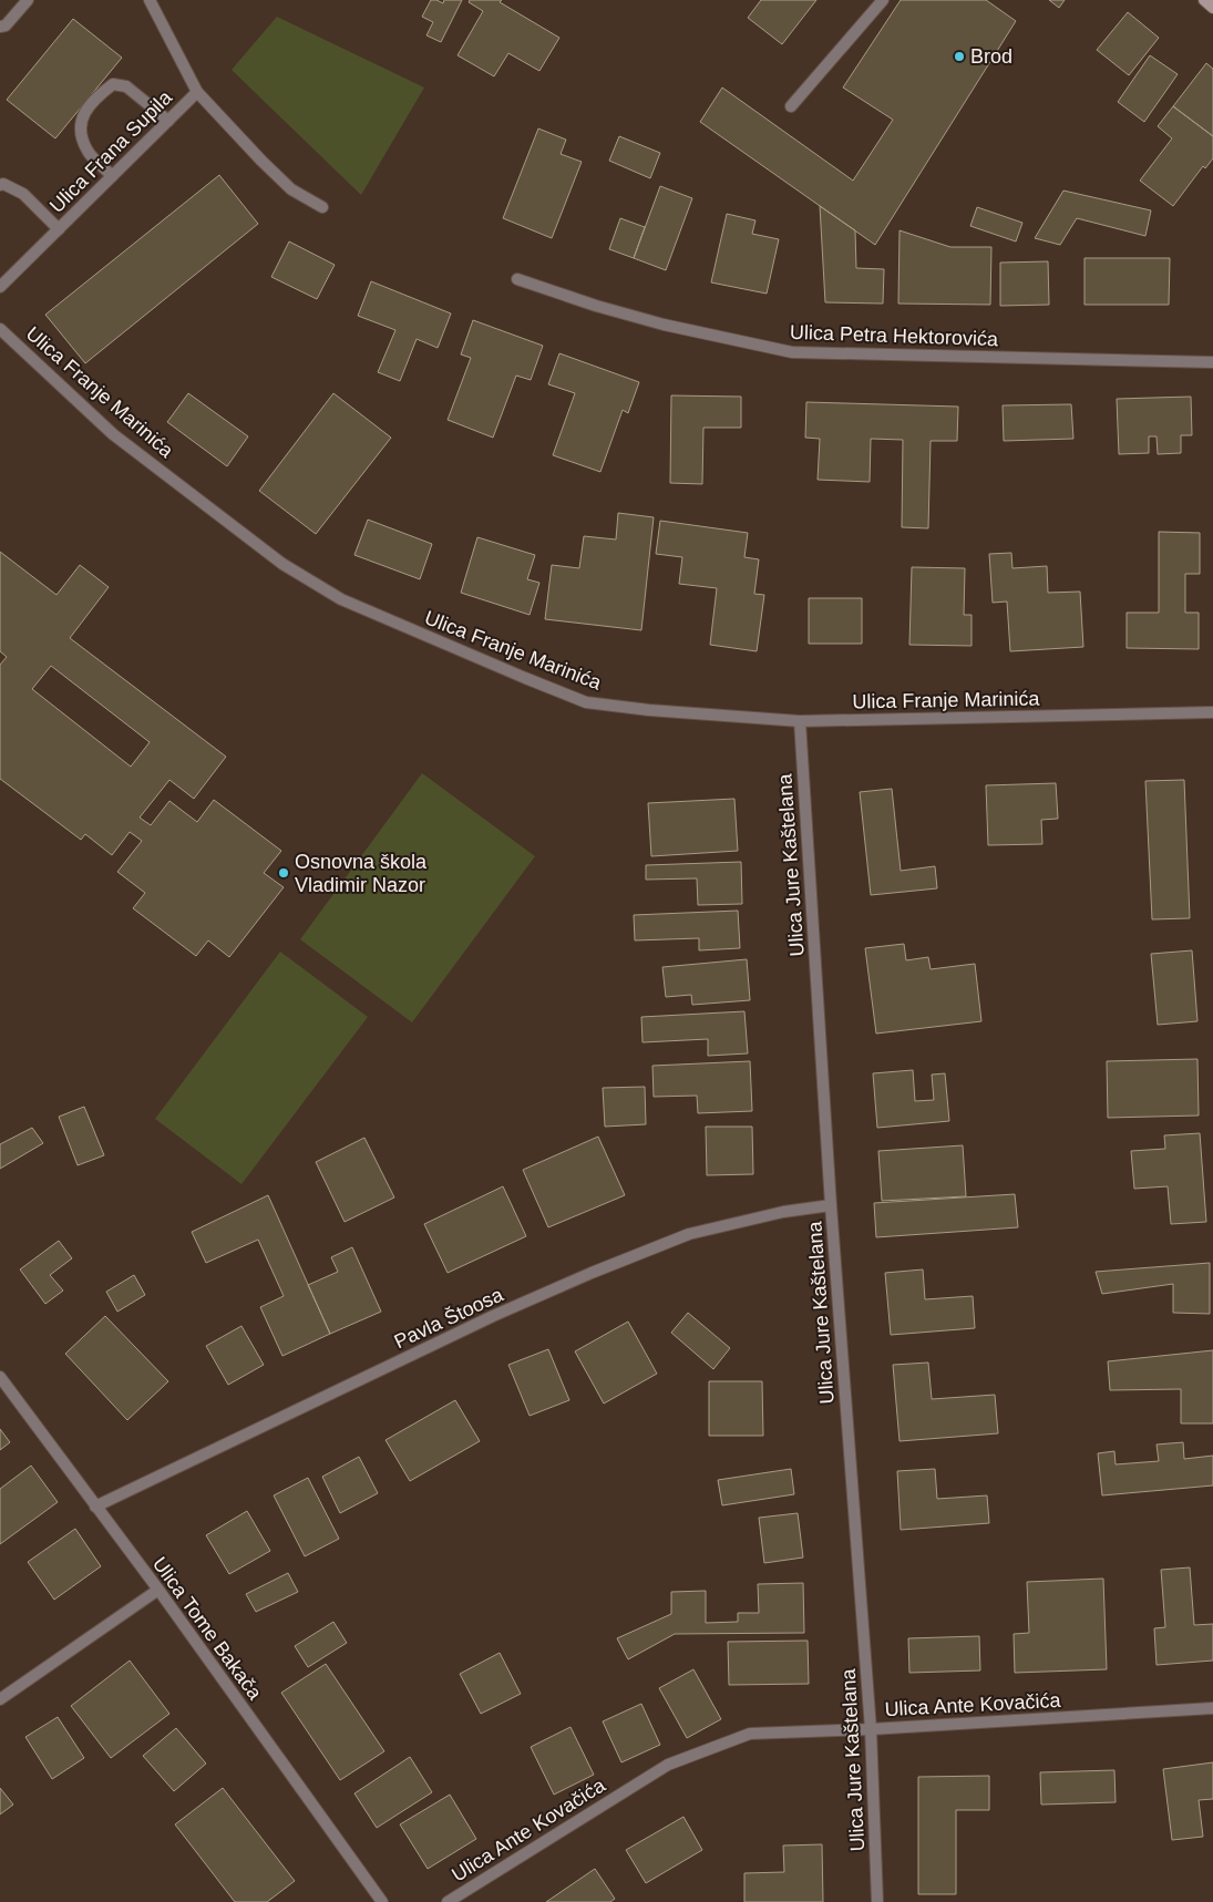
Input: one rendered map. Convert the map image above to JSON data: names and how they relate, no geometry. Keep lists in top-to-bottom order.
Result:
{
  "streets": {
    "street": [
      "Ulica Frana Supila",
      "Ulica Petra Hektorovića",
      "Ulica Franje Marinića",
      "Ulica Jure Kaštelana",
      "Pavla Štoosa",
      "Ulica Tome Bakača",
      "Ulica Ante Kovačića"
    ]
  },
  "crossings": [
    ["Ulica Franje Marinića", "Ulica Jure Kaštelana"],
    ["Ulica Jure Kaštelana", "Pavla Štoosa"],
    ["Ulica Jure Kaštelana", "Ulica Ante Kovačića"],
    ["Pavla Štoosa", "Ulica Tome Bakača"]
  ],
  "places": ["Brod", "Osnovna škola Vladimir Nazor"]
}
